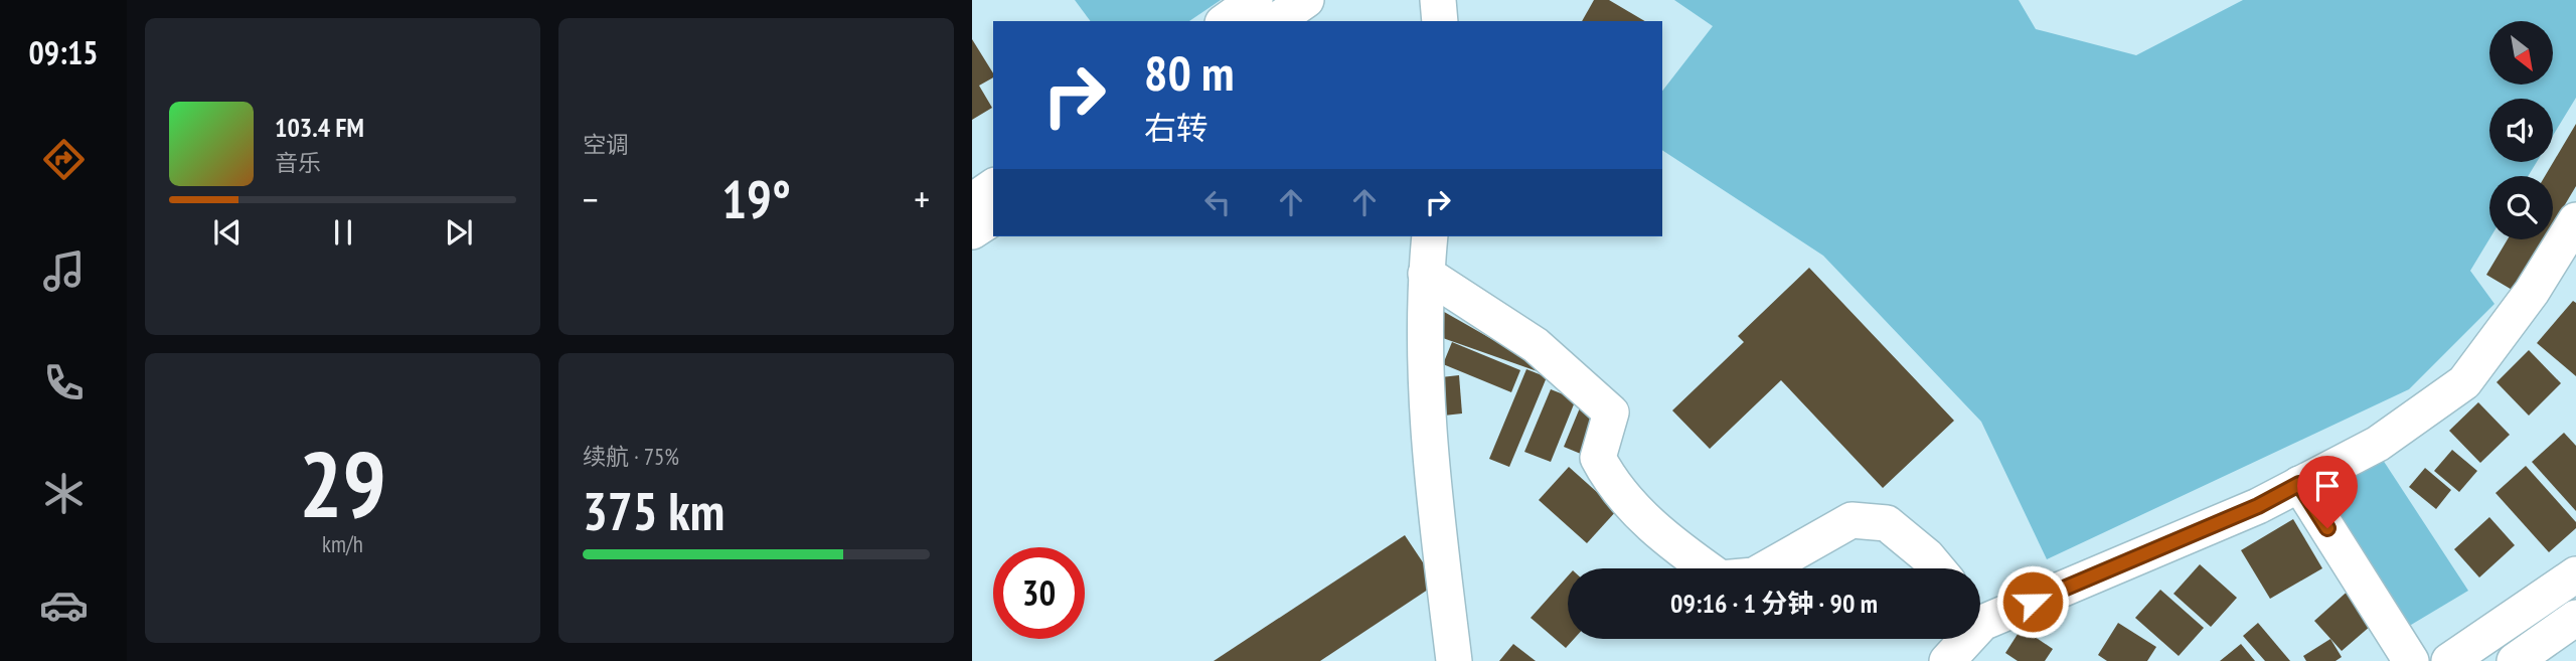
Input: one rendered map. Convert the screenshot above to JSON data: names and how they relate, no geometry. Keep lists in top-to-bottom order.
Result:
{
  "north": "bottom right",
  "page": {
    "tabs": "09:15",
    "tile": [
      "空调",
      ["29", "km/h"],
      ["续航 · 75%", "375 km"]
    ],
    "turn": ["80 m", "右转"],
    "song": ["103.4 FM", "音乐"],
    "heat": ["−", "19°", "+"],
    "limit": "30",
    "trip": "09:16 · 1 分钟 · 90 m"
  }
}
